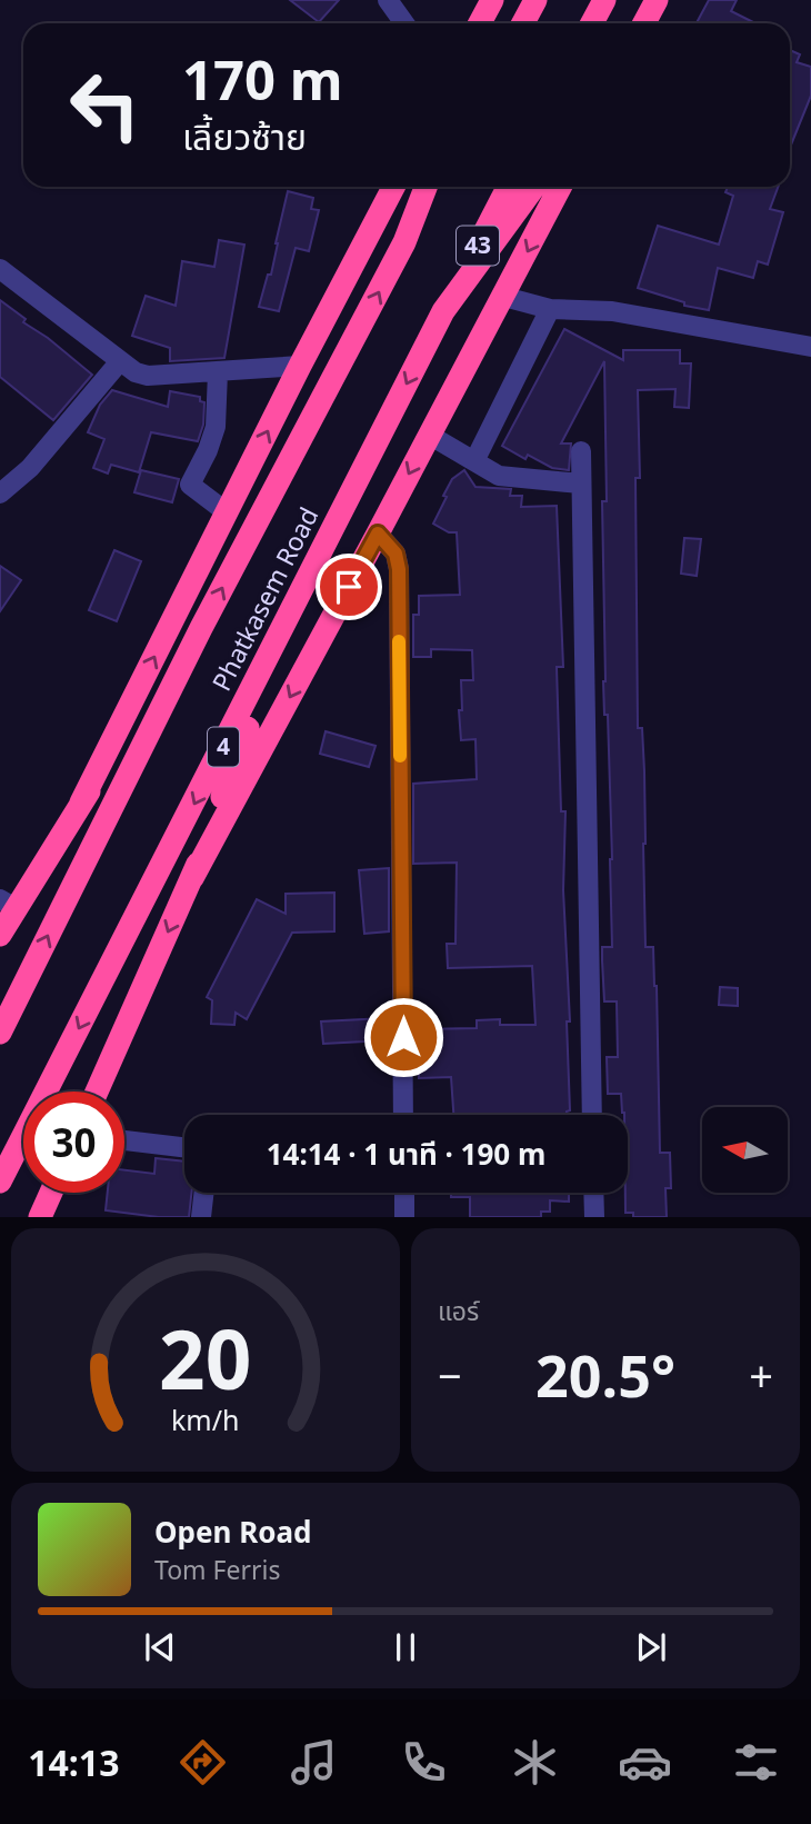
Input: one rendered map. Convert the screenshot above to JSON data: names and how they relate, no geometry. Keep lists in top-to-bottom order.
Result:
{
  "streets": {
    "highway": ["43", "Phatkasem Road", "4"]
  },
  "crossings": [
    ["43", "Phatkasem Road"]
  ],
  "north": "left",
  "page": {
    "turn": ["170 m", "เลี้ยวซ้าย"],
    "limit": "30",
    "trip": "14:14 · 1 นาที · 190 m",
    "tile": "แอร์",
    "heat": ["−", "20.5°", "+"],
    "song": ["Open Road", "Tom Ferris"],
    "tabs": "14:13",
    "gauge": ["20", "km/h"]
  }
}
